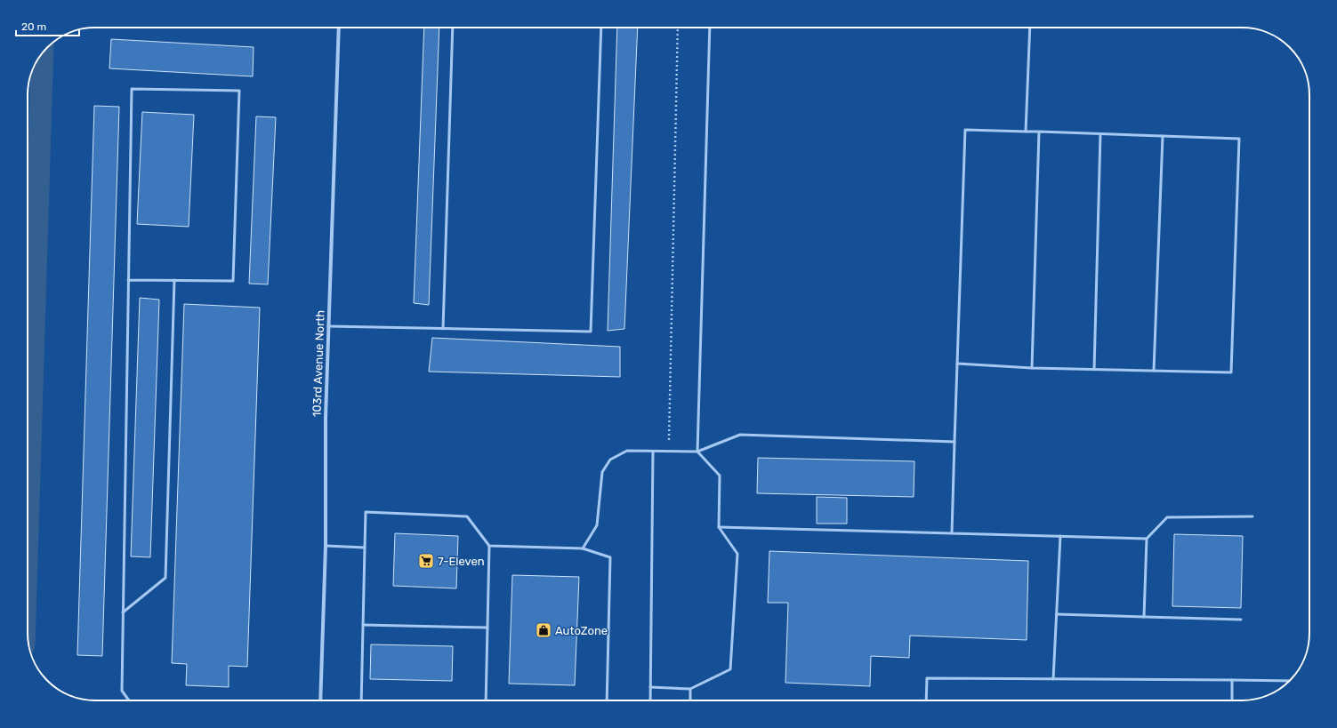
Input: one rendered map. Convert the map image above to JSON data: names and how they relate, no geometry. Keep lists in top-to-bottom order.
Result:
{
  "streets": {
    "street": ["103rd Avenue North"]
  },
  "places": {
    "supermarket": ["7-Eleven"],
    "shop": ["AutoZone"]
  },
  "scale_bar": "20 m"
}
